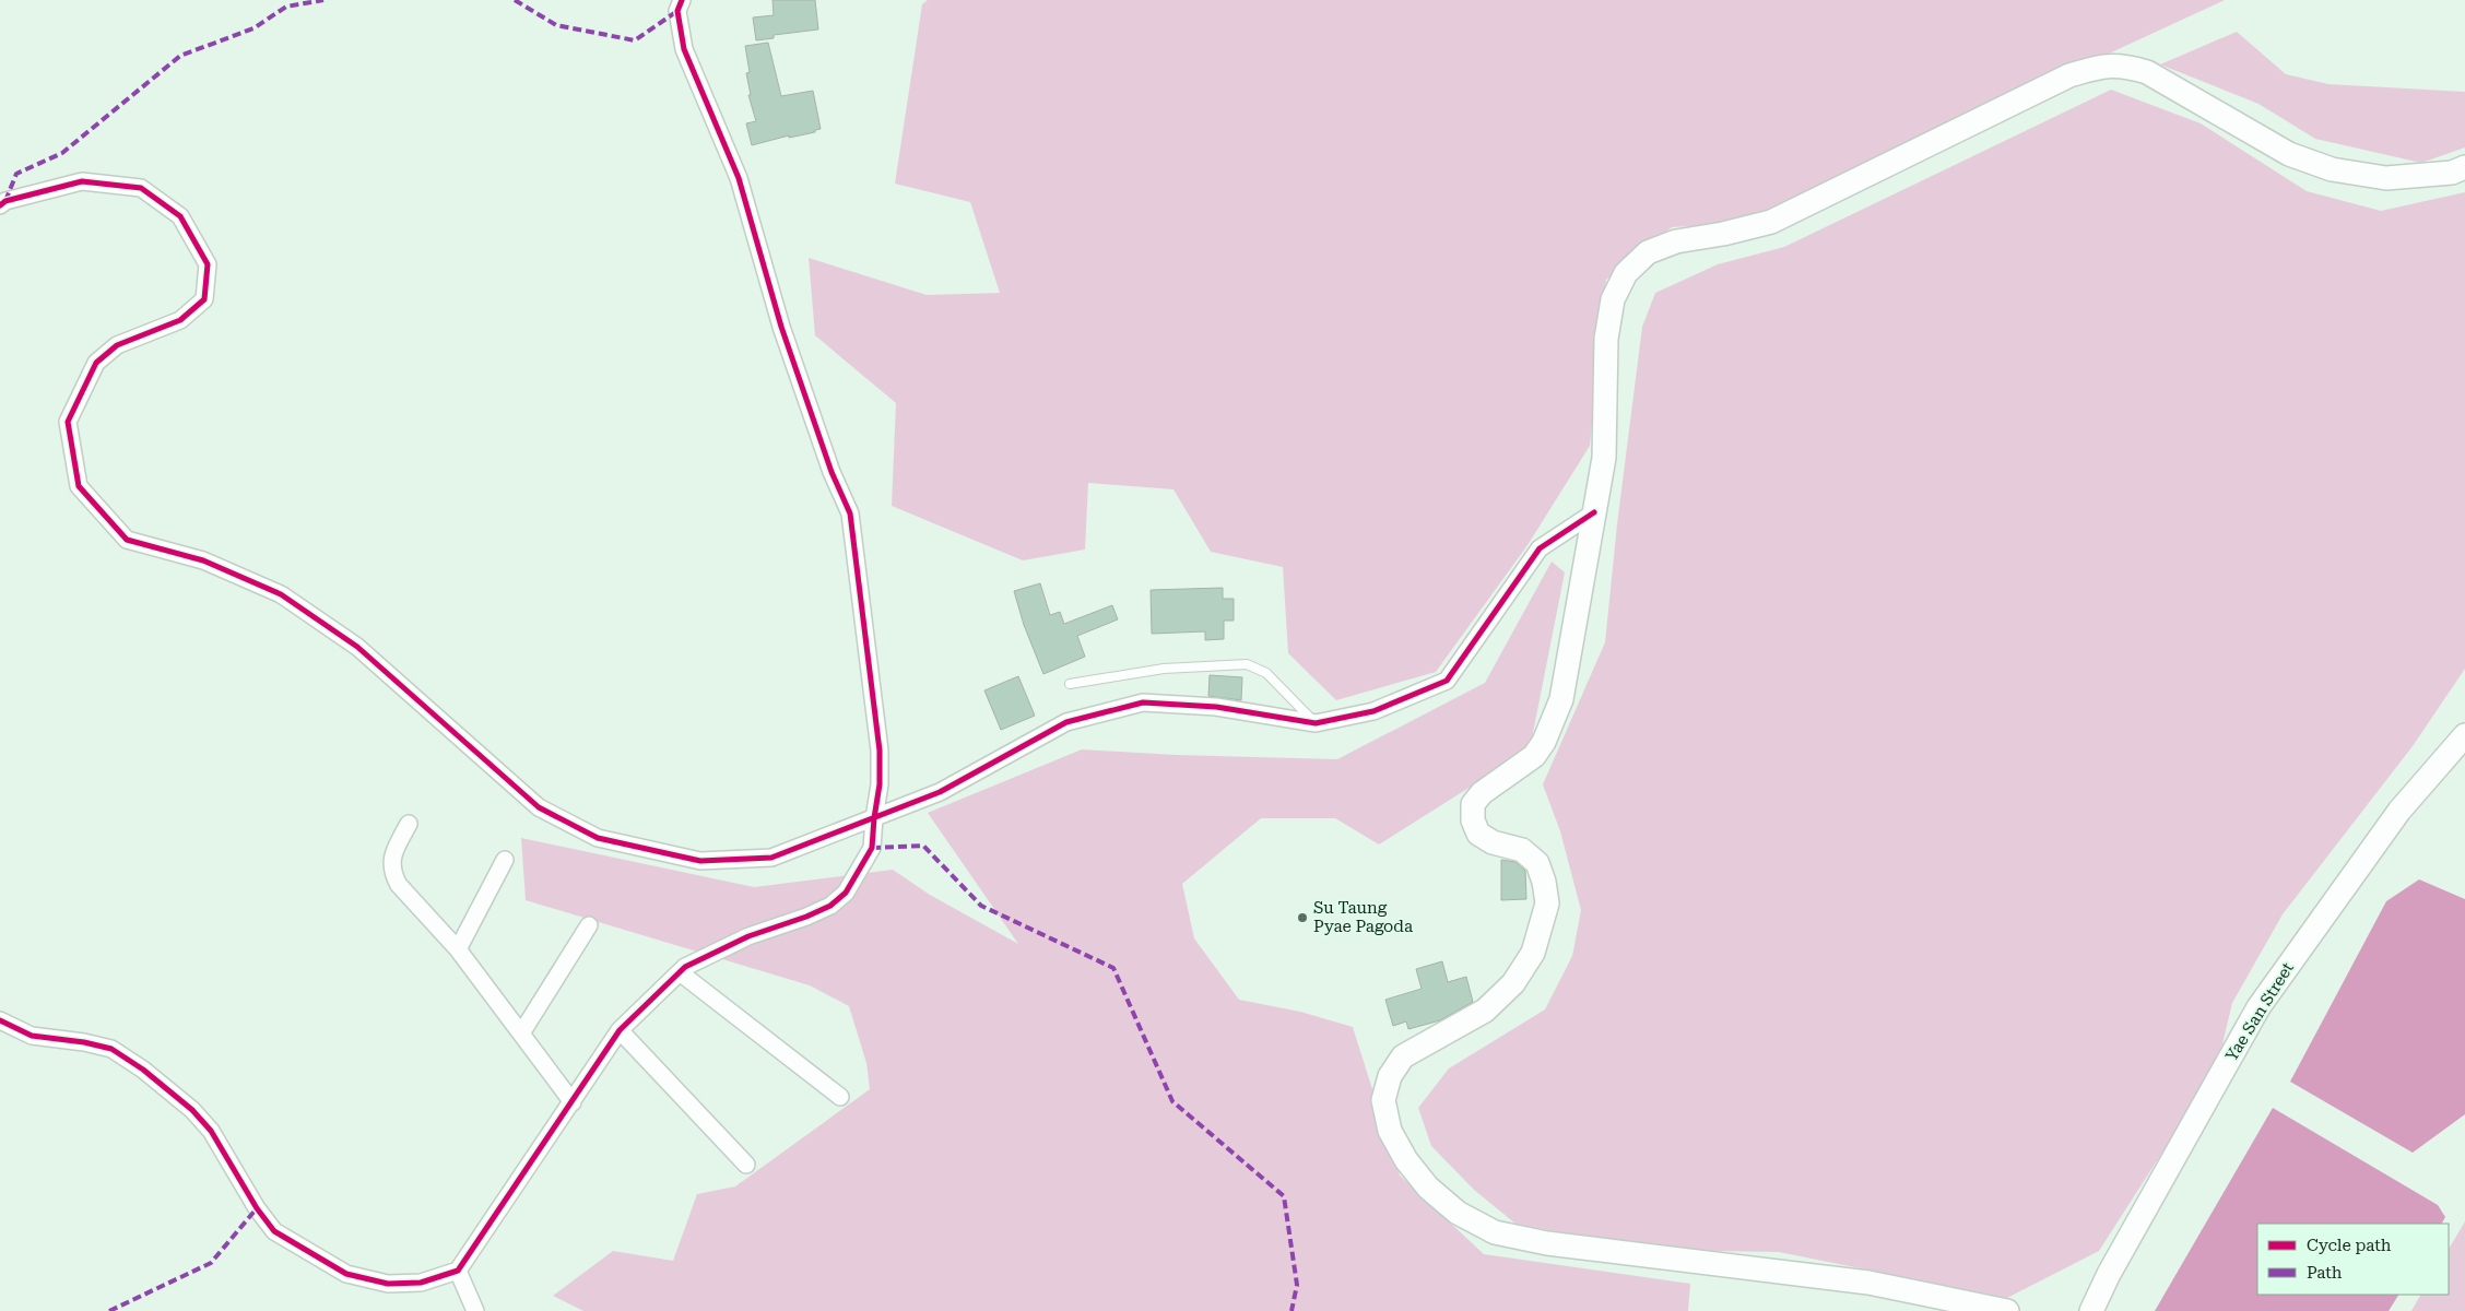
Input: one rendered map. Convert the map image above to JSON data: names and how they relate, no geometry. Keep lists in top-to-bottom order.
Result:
{
  "streets": {
    "main road": ["Yae San Street"]
  },
  "places": ["Su Taung Pyae Pagoda"],
  "legend": ["Cycle path", "Path"]
}
